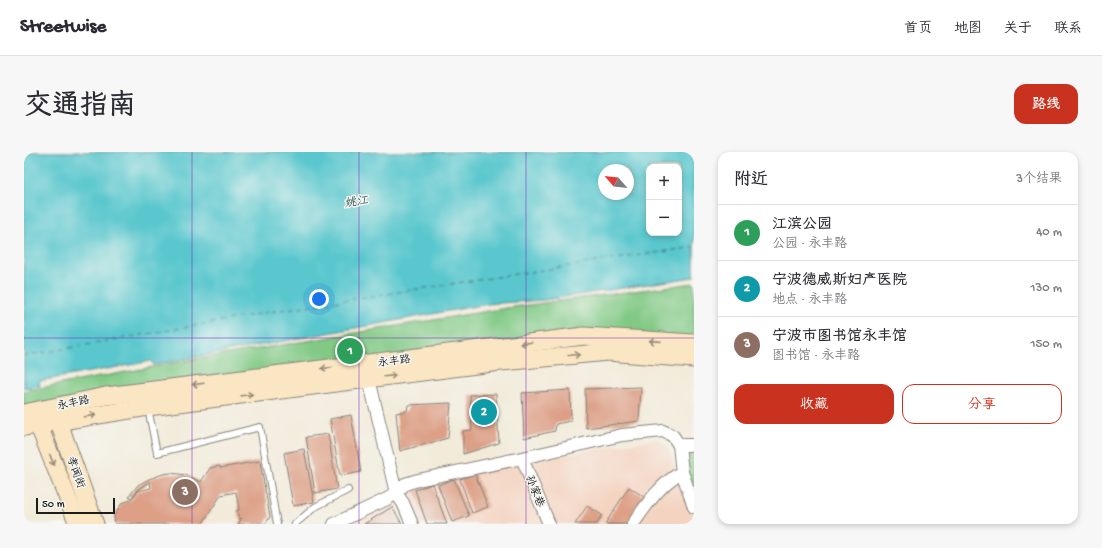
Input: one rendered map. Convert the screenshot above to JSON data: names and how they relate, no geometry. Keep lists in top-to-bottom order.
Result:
{
  "streets": {
    "main road": ["永丰路", "孝闻街"],
    "street": ["孙家巷"]
  },
  "crossings": [
    ["永丰路", "孝闻街"]
  ],
  "water": ["姚江"],
  "scale_bar": "50 m",
  "north": "top left",
  "page": {
    "header": "Streetwise",
    "nav": [
      "首页",
      "地图",
      "关于",
      "联系"
    ],
    "title": "交通指南",
    "buttons": [
      "路线",
      ["收藏", "分享"]
    ],
    "heading": ["附近", "3个结果"],
    "map_buttons": ["+", "−"],
    "list": [
      {
        "mark": "1",
        "name": "江滨公园",
        "note": "公园 · 永丰路",
        "value": "40 m"
      },
      {
        "mark": "2",
        "name": "宁波德威斯妇产医院",
        "note": "地点 · 永丰路",
        "value": "130 m"
      },
      {
        "mark": "3",
        "name": "宁波市图书馆永丰馆",
        "note": "图书馆 · 永丰路",
        "value": "150 m"
      }
    ],
    "pins": ["1", "2", "3"],
    "scale": "50 m"
  }
}
